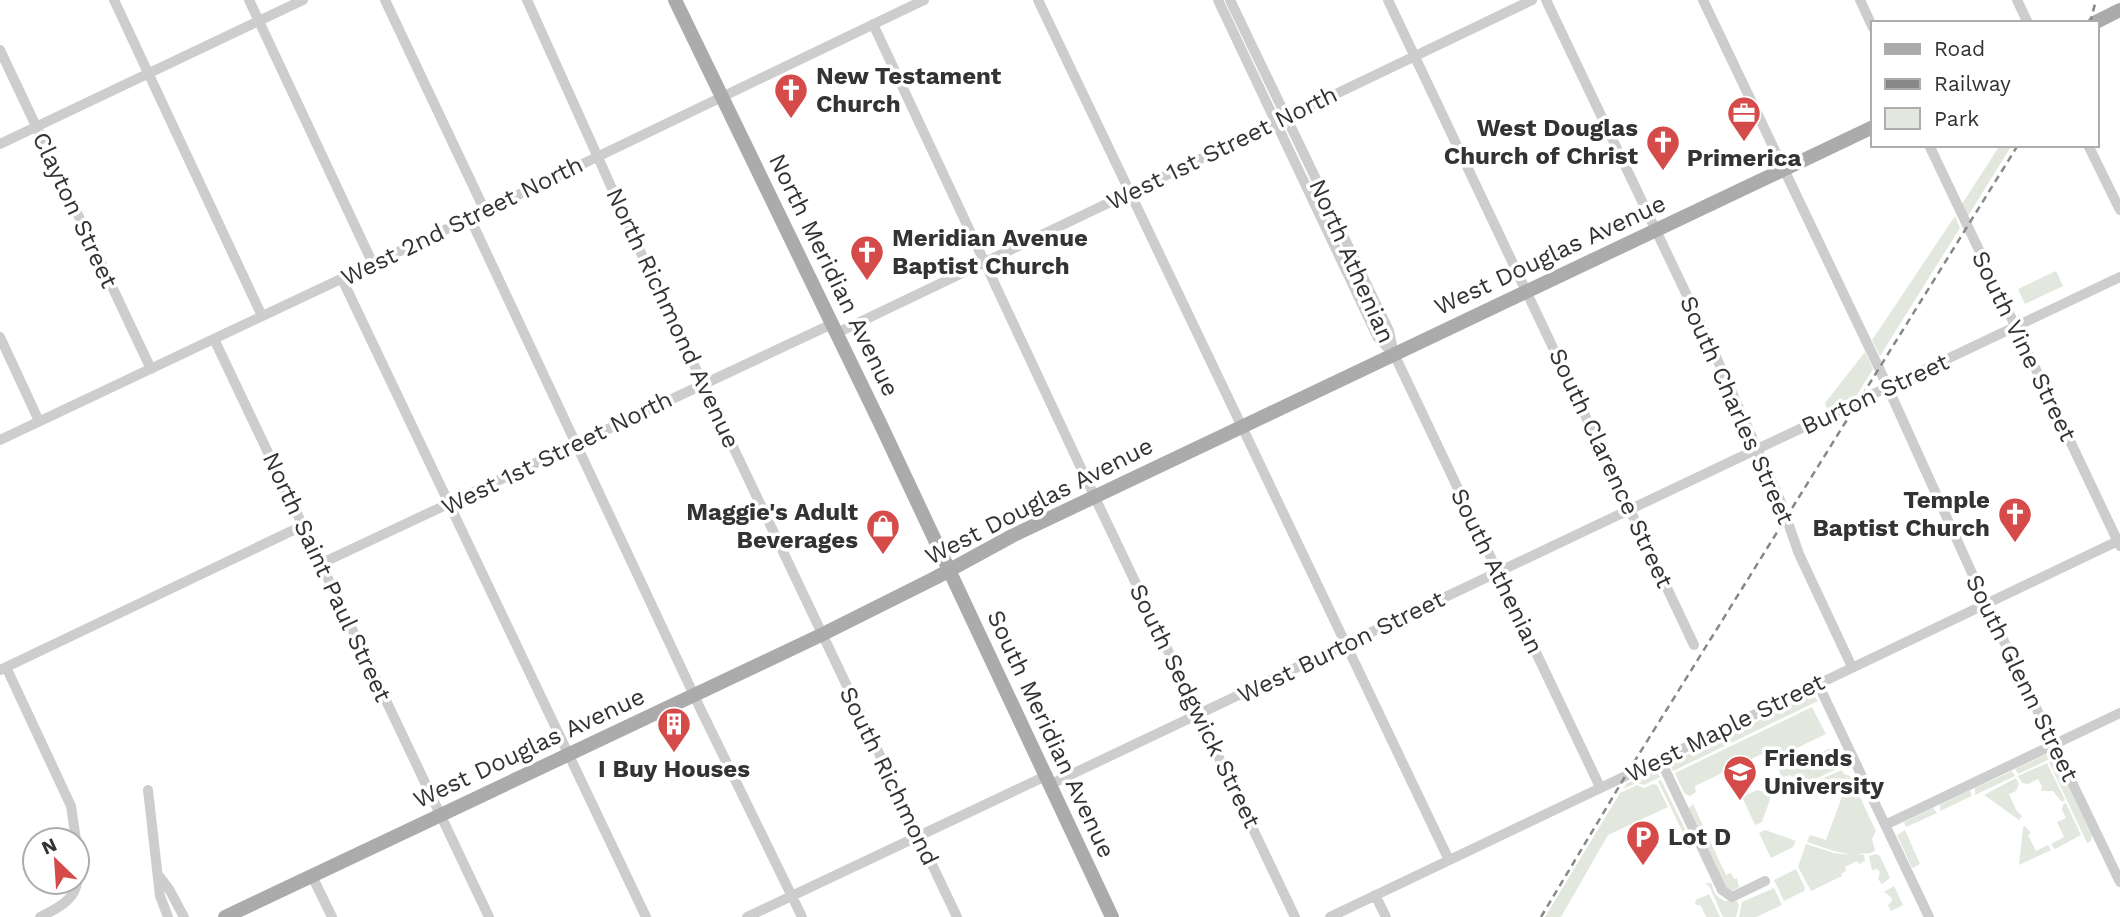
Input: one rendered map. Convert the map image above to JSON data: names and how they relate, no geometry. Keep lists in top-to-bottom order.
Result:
{
  "streets": {
    "main road": ["West Douglas Avenue", "North Meridian Avenue", "South Meridian Avenue"],
    "street": [
      "West 1st Street North",
      "Clayton Street",
      "West 2nd Street North",
      "North Athenian",
      "North Richmond Avenue",
      "South Vine Street",
      "Burton Street",
      "South Charles Street",
      "South Clarence Street",
      "South Athenian",
      "North Saint Paul Street",
      "West Burton Street",
      "South Glenn Street",
      "South Sedgwick Street",
      "West Maple Street",
      "South Richmond"
    ]
  },
  "crossings": [
    ["West 1st Street North", "North Athenian"],
    ["West 1st Street North", "North Meridian Avenue"],
    ["West 1st Street North", "North Richmond Avenue"],
    ["West 1st Street North", "South Clarence Street"],
    ["West 1st Street North", "North Saint Paul Street"],
    ["West 1st Street North", "South Sedgwick Street"],
    ["Clayton Street", "West 2nd Street North"],
    ["West 2nd Street North", "North Meridian Avenue"],
    ["West 2nd Street North", "North Richmond Avenue"],
    ["West 2nd Street North", "North Saint Paul Street"],
    ["West 2nd Street North", "South Sedgwick Street"],
    ["West Douglas Avenue", "North Athenian"],
    ["West Douglas Avenue", "North Meridian Avenue"],
    ["West Douglas Avenue", "North Richmond Avenue"],
    ["West Douglas Avenue", "South Charles Street"],
    ["West Douglas Avenue", "South Clarence Street"],
    ["West Douglas Avenue", "South Athenian"],
    ["West Douglas Avenue", "North Saint Paul Street"],
    ["West Douglas Avenue", "South Glenn Street"],
    ["West Douglas Avenue", "South Sedgwick Street"],
    ["West Douglas Avenue", "South Meridian Avenue"],
    ["West Douglas Avenue", "South Richmond"],
    ["North Athenian", "South Athenian"],
    ["North Meridian Avenue", "South Meridian Avenue"],
    ["North Richmond Avenue", "South Richmond"],
    ["South Vine Street", "Burton Street"],
    ["South Vine Street", "West Maple Street"],
    ["Burton Street", "South Charles Street"],
    ["Burton Street", "South Clarence Street"],
    ["Burton Street", "West Burton Street"],
    ["Burton Street", "South Glenn Street"],
    ["South Charles Street", "West Maple Street"],
    ["South Clarence Street", "West Burton Street"],
    ["South Athenian", "West Burton Street"],
    ["South Athenian", "West Maple Street"],
    ["West Burton Street", "South Sedgwick Street"],
    ["West Burton Street", "South Meridian Avenue"],
    ["West Burton Street", "South Richmond"],
    ["South Glenn Street", "West Maple Street"]
  ],
  "places": {
    "church": [
      "New Testament Church",
      "West Douglas Church of Christ",
      "Meridian Avenue Baptist Church",
      "Temple Baptist Church"
    ],
    "office": ["Primerica"],
    "shop": ["Maggie's Adult Beverages"],
    "building": ["I Buy Houses"],
    "school or university": ["Friends University"],
    "parking": ["Lot D"]
  },
  "legend": ["Road", "Railway", "Park"],
  "north": "top left"
}
